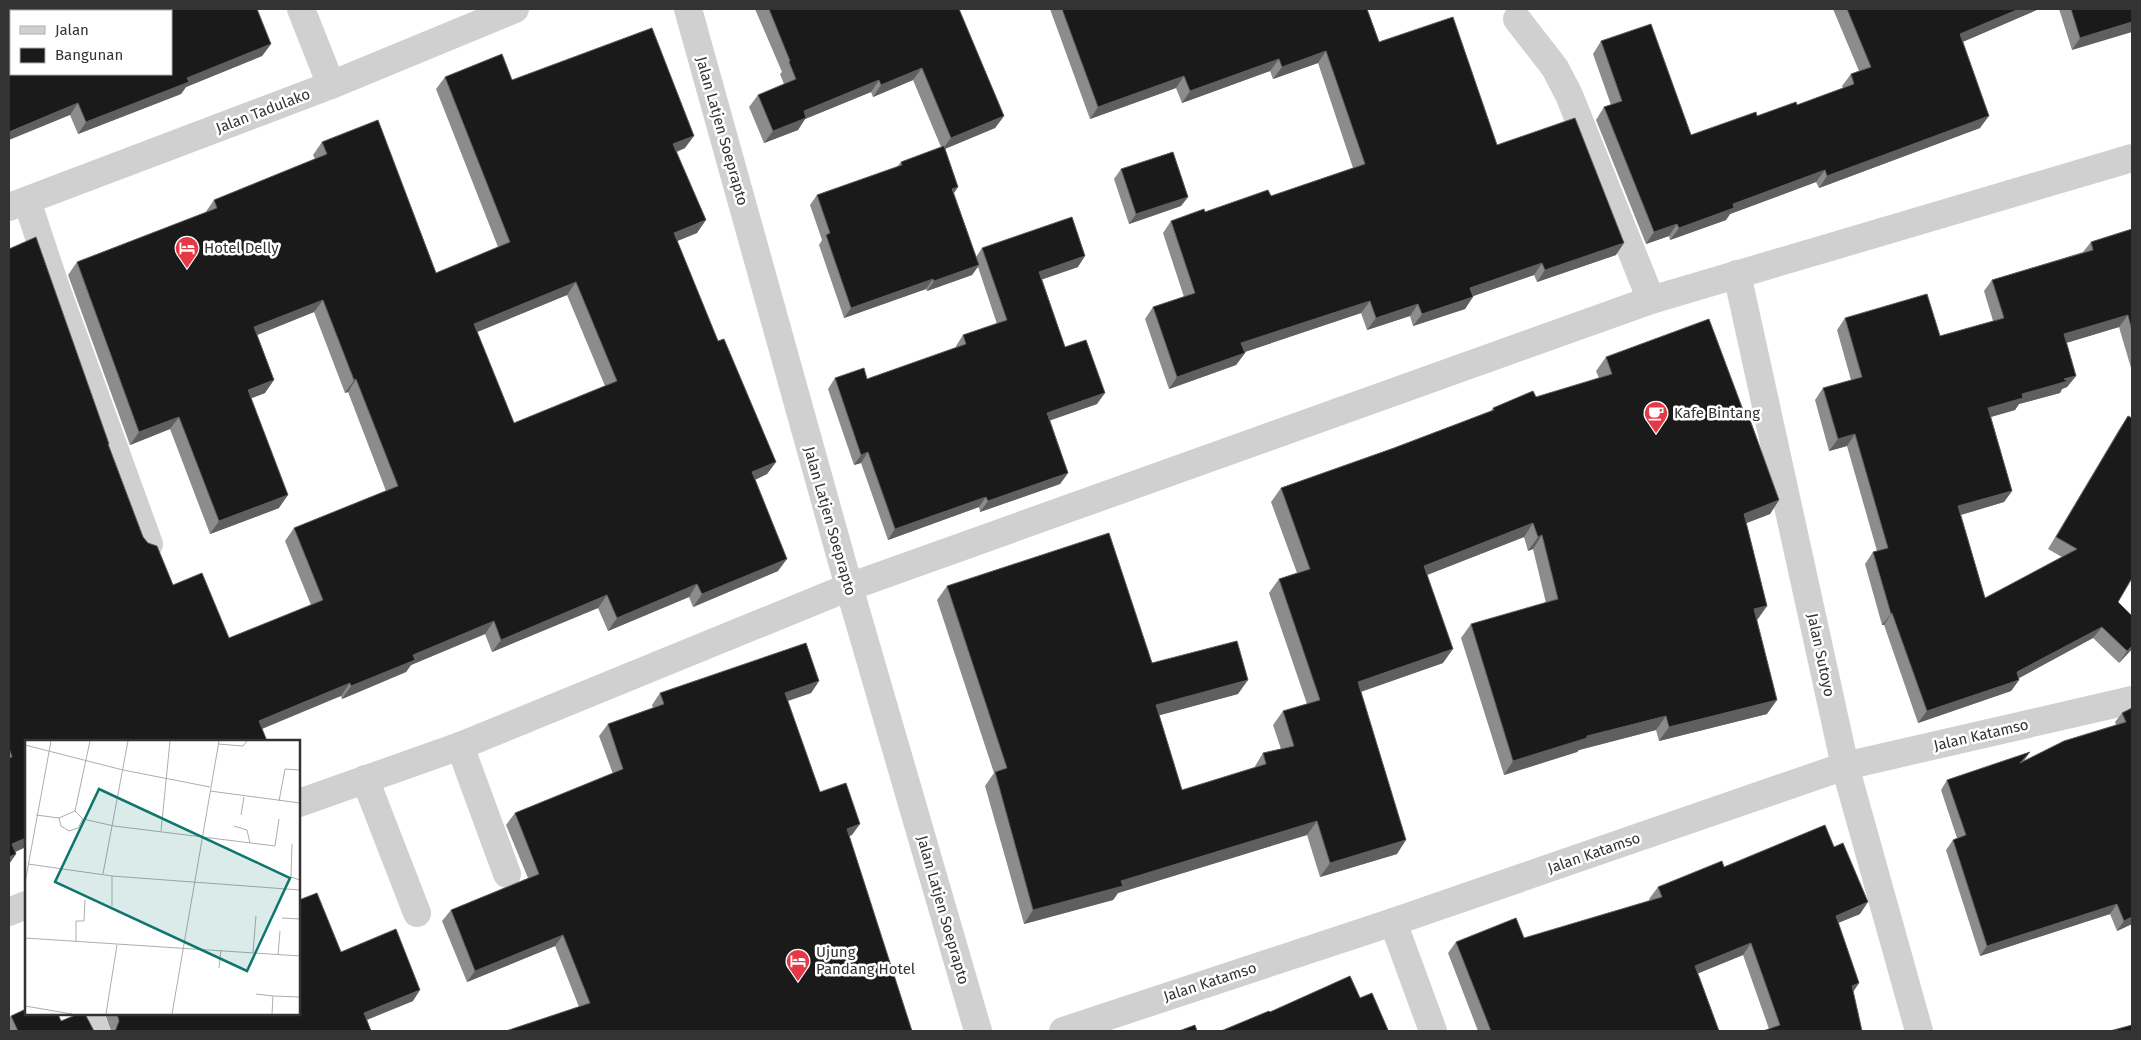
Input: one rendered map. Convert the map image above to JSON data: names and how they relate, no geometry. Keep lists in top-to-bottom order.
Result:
{
  "streets": {
    "street": [
      "Jalan Tadulako",
      "Jalan Latjen Soeprapto",
      "Jalan Sutoyo",
      "Jalan Katamso"
    ]
  },
  "crossings": [
    ["Jalan Sutoyo", "Jalan Katamso"]
  ],
  "places": {
    "hotel": ["Hotel Delly", "Ujung Pandang Hotel"],
    "cafe": ["Kafe Bintang"]
  },
  "legend": ["Jalan", "Bangunan"]
}
